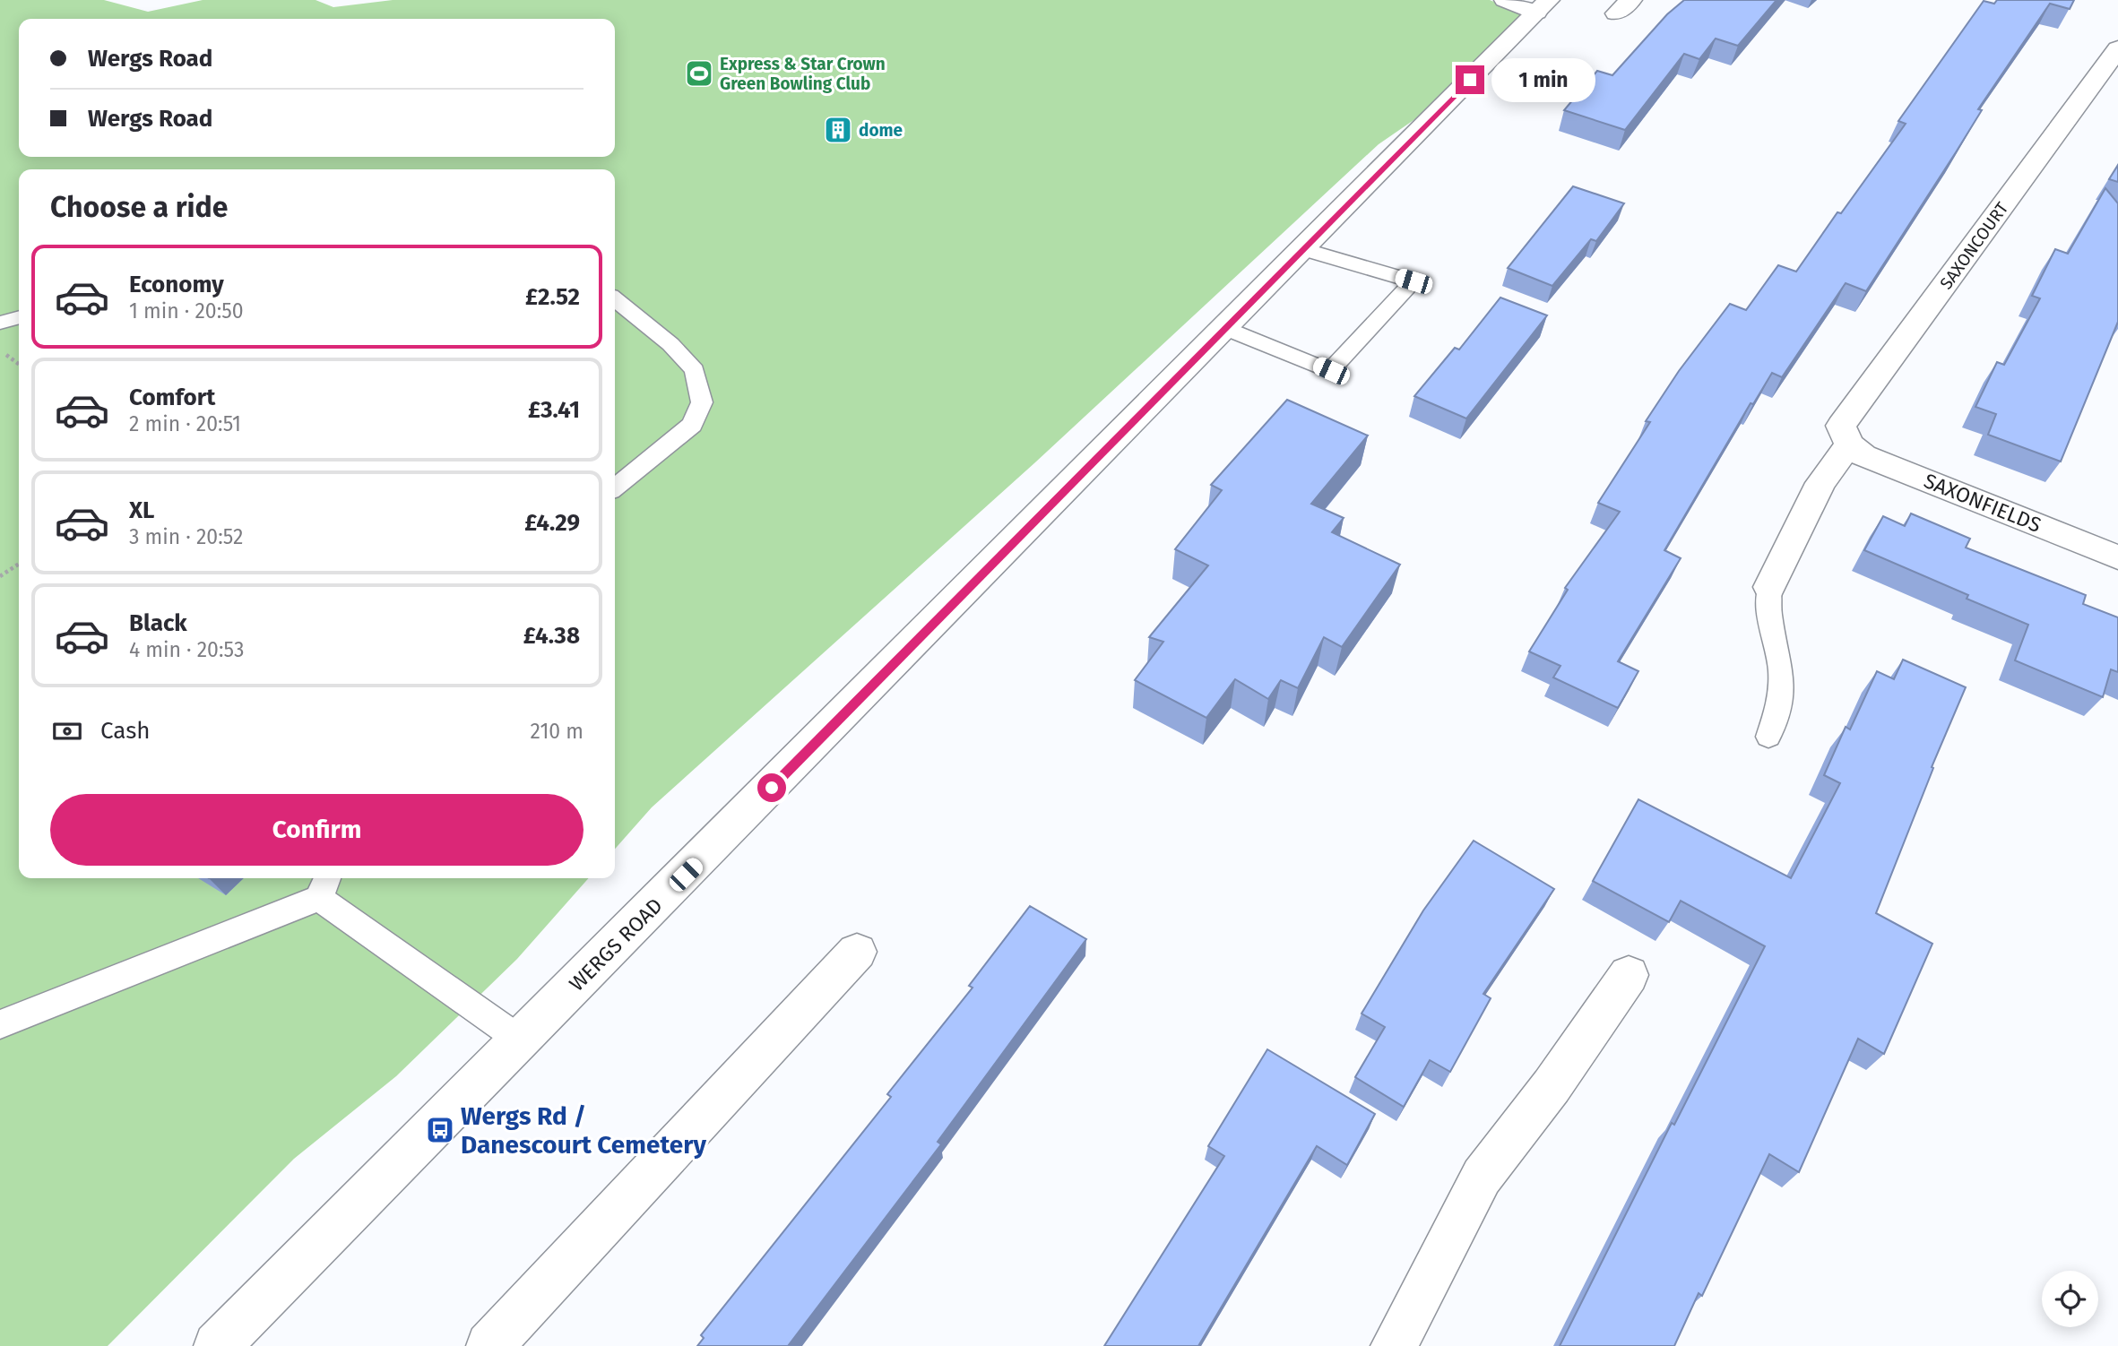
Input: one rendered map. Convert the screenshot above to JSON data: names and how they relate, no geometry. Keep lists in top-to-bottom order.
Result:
{
  "streets": {
    "main road": ["SAXONCOURT", "SAXONFIELDS", "WERGS ROAD"]
  },
  "crossings": [
    ["SAXONCOURT", "SAXONFIELDS"]
  ],
  "places": {
    "sports": ["Express & Star Crown Green Bowling Club"],
    "building": ["dome"],
    "bus stop": ["Wergs Rd / Danescourt Cemetery"]
  },
  "page": {
    "banner": ["Wergs Road", "Wergs Road"],
    "bubble": "1 min",
    "heading": "Choose a ride",
    "list": [
      {
        "name": "Economy",
        "note": "1 min · 20:50",
        "value": "£2.52"
      },
      {
        "name": "Comfort",
        "note": "2 min · 20:51",
        "value": "£3.41"
      },
      {
        "name": "XL",
        "note": "3 min · 20:52",
        "value": "£4.29"
      },
      {
        "name": "Black",
        "note": "4 min · 20:53",
        "value": "£4.38"
      }
    ],
    "pay": ["Cash", "210 m"],
    "buttons": "Confirm"
  }
}
